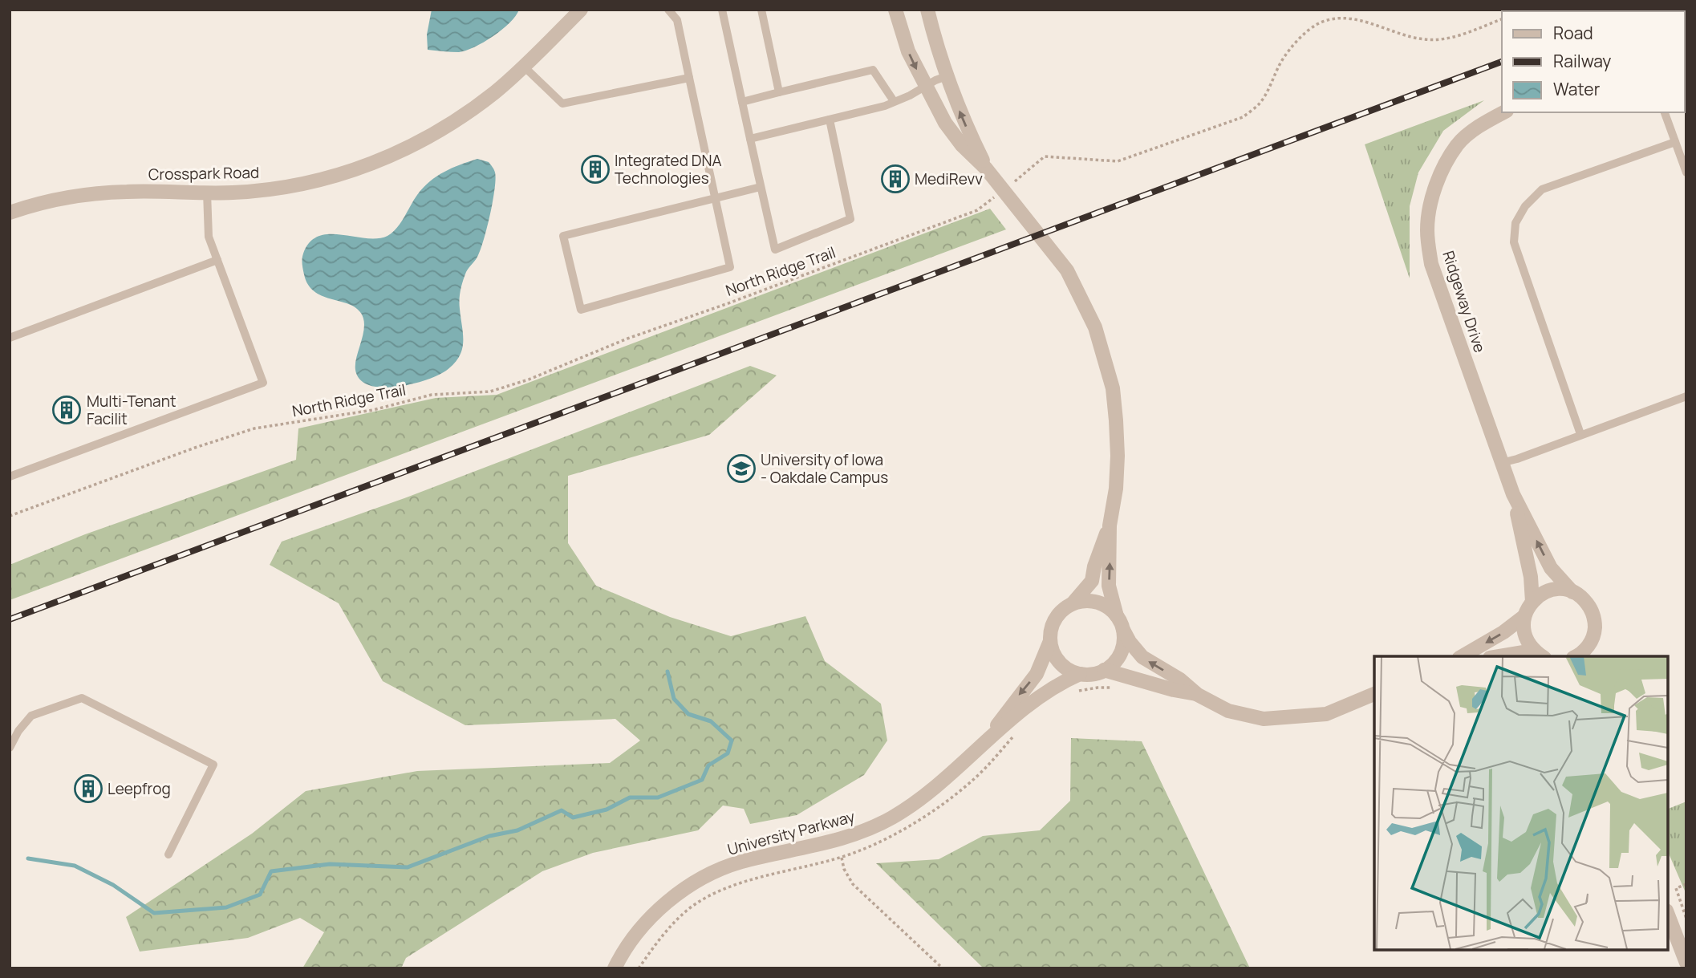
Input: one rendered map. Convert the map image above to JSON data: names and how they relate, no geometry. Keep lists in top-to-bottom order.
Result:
{
  "streets": {
    "street": ["Crosspark Road", "Ridgeway Drive", "University Parkway"],
    "path": ["North Ridge Trail"]
  },
  "places": {
    "building": [
      "Integrated DNA Technologies",
      "MediRevv",
      "Multi-Tenant Facilit",
      "Leepfrog"
    ],
    "school or university": ["University of Iowa - Oakdale Campus"]
  },
  "legend": ["Road", "Railway", "Water"]
}
